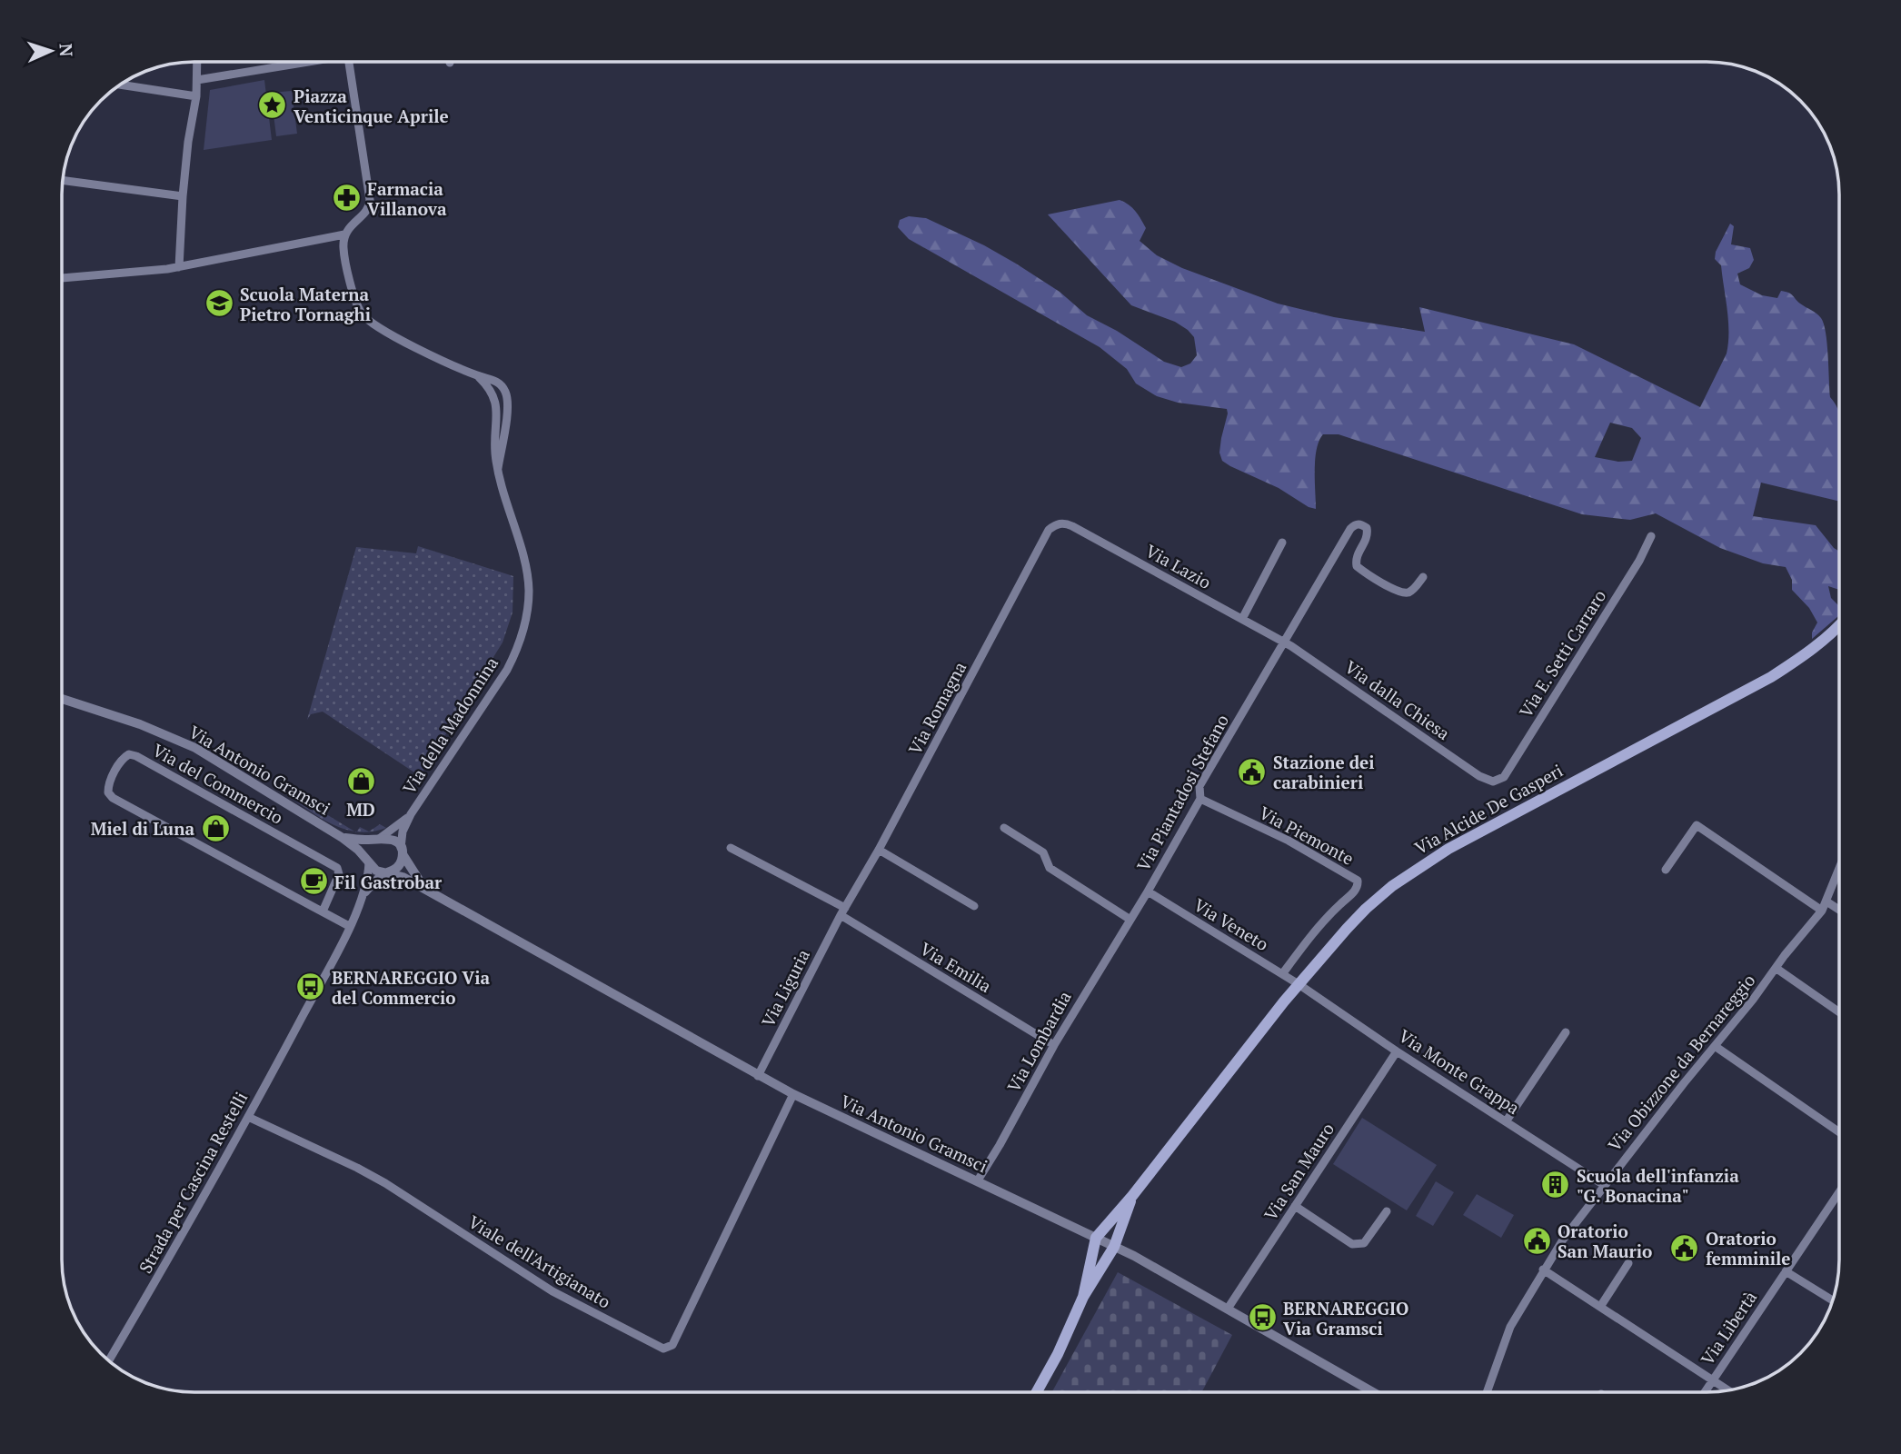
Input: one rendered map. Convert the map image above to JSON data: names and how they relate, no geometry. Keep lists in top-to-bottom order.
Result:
{
  "streets": {
    "main road": ["Via Alcide De Gasperi"],
    "street": [
      "Via Lazio",
      "Via E. Setti Carraro",
      "Via dalla Chiesa",
      "Via Romagna",
      "Via della Madonnina",
      "Via Antonio Gramsci",
      "Via del Commercio",
      "Via Piantadosi Stefano",
      "Via Piemonte",
      "Via Veneto",
      "Via Emilia",
      "Via Liguria",
      "Via Lombardia",
      "Via Obizzone da Bernareggio",
      "Via Monte Grappa",
      "Via San Mauro",
      "Strada per Cascina Restelli",
      "Viale dell'Artigianato",
      "Via Libertà"
    ]
  },
  "crossings": [
    ["Via Lazio", "Via dalla Chiesa"],
    ["Via Lazio", "Via Romagna"],
    ["Via Lazio", "Via Piantadosi Stefano"],
    ["Via E. Setti Carraro", "Via dalla Chiesa"],
    ["Via dalla Chiesa", "Via Piantadosi Stefano"],
    ["Via Romagna", "Via Emilia"],
    ["Via Romagna", "Via Liguria"],
    ["Via della Madonnina", "Via Antonio Gramsci"],
    ["Via Antonio Gramsci", "Via Alcide De Gasperi"],
    ["Via Antonio Gramsci", "Via Liguria"],
    ["Via Antonio Gramsci", "Via Lombardia"],
    ["Via Antonio Gramsci", "Via San Mauro"],
    ["Via Antonio Gramsci", "Viale dell'Artigianato"],
    ["Via del Commercio", "Strada per Cascina Restelli"],
    ["Via Piantadosi Stefano", "Via Piemonte"],
    ["Via Piantadosi Stefano", "Via Veneto"],
    ["Via Piantadosi Stefano", "Via Lombardia"],
    ["Via Alcide De Gasperi", "Via Veneto"],
    ["Via Alcide De Gasperi", "Via Monte Grappa"],
    ["Via Piemonte", "Via Veneto"],
    ["Via Veneto", "Via Lombardia"],
    ["Via Veneto", "Via Monte Grappa"],
    ["Via Emilia", "Via Liguria"],
    ["Via Emilia", "Via Lombardia"],
    ["Via Obizzone da Bernareggio", "Via Monte Grappa"],
    ["Via Monte Grappa", "Via San Mauro"],
    ["Strada per Cascina Restelli", "Viale dell'Artigianato"]
  ],
  "places": {
    "place": ["Piazza Venticinque Aprile"],
    "pharmacy": ["Farmacia Villanova"],
    "school or university": ["Scuola Materna Pietro Tornaghi"],
    "public building": ["Stazione dei carabinieri", "Oratorio San Maurio", "Oratorio femminile"],
    "shop": ["MD", "Miel di Luna"],
    "cafe": ["Fil Gastrobar"],
    "bus stop": ["BERNAREGGIO Via del Commercio", "BERNAREGGIO Via Gramsci"],
    "building": ["Scuola dell'infanzia \"G. Bonacina\""]
  },
  "north": "right"
}
